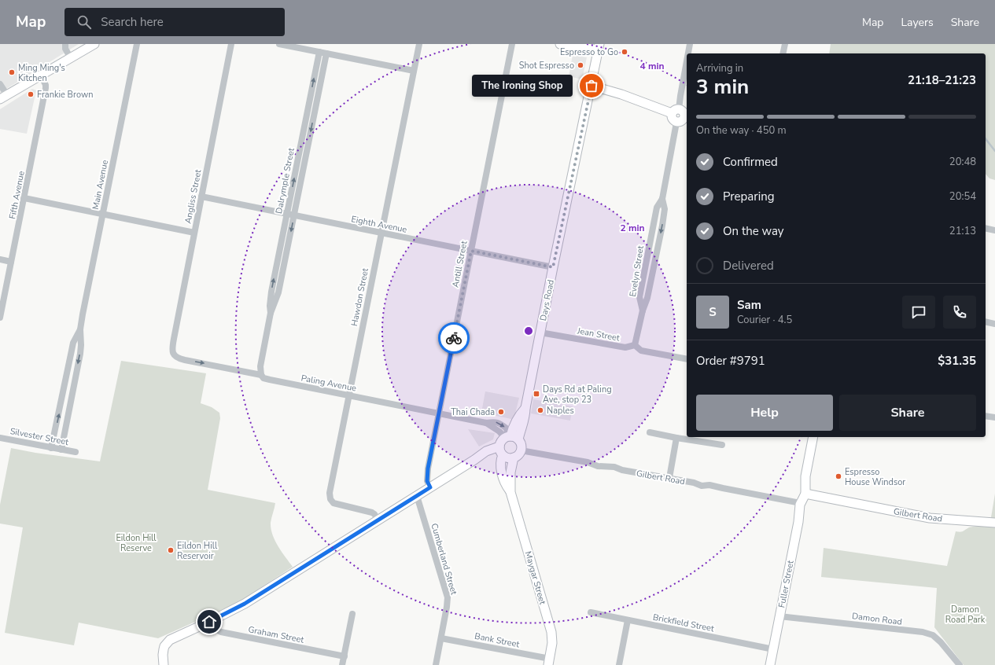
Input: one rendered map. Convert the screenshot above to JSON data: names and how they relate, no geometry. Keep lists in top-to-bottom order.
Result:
{
  "streets": {
    "street": [
      "Dalrymple Street",
      "Main Avenue",
      "Fifth Avenue",
      "Angliss Street",
      "Eighth Avenue",
      "Antill Street",
      "Evelyn Street",
      "Hawdon Street",
      "Days Road",
      "Jean Street",
      "Paling Avenue",
      "Silvester Street",
      "Gilbert Road",
      "Cumberland Street",
      "Maygar Street",
      "Fuller Street",
      "Damon Road",
      "Brickfield Street",
      "Graham Street",
      "Bank Street"
    ]
  },
  "crossings": [
    ["Dalrymple Street", "Eighth Avenue"],
    ["Dalrymple Street", "Paling Avenue"],
    ["Main Avenue", "Silvester Street"],
    ["Angliss Street", "Eighth Avenue"],
    ["Angliss Street", "Paling Avenue"],
    ["Eighth Avenue", "Antill Street"],
    ["Eighth Avenue", "Hawdon Street"],
    ["Eighth Avenue", "Days Road"],
    ["Antill Street", "Paling Avenue"],
    ["Evelyn Street", "Jean Street"],
    ["Hawdon Street", "Paling Avenue"],
    ["Days Road", "Jean Street"],
    ["Days Road", "Paling Avenue"],
    ["Days Road", "Gilbert Road"],
    ["Days Road", "Maygar Street"],
    ["Paling Avenue", "Gilbert Road"],
    ["Paling Avenue", "Maygar Street"],
    ["Gilbert Road", "Maygar Street"],
    ["Gilbert Road", "Fuller Street"],
    ["Cumberland Street", "Bank Street"],
    ["Maygar Street", "Bank Street"],
    ["Fuller Street", "Damon Road"],
    ["Fuller Street", "Brickfield Street"]
  ],
  "parks": ["Eildon Hill Reserve", "Damon Road Park"],
  "places": {
    "other": [
      "Espresso to Go",
      "Shot Espresso",
      "Ming Ming's Kitchen",
      "The Ironing Shop",
      "Frankie Brown",
      "Naples",
      "Thai Chada",
      "Espresso House Windsor",
      "Eildon Hill Reservoir"
    ],
    "transit": ["Days Rd at Paling Ave, stop 23"]
  },
  "page": {
    "header": "Map",
    "search": "Search here",
    "nav": ["Map", "Layers", "Share"],
    "heading": ["3 min", "Arriving in", "21:18–21:23"],
    "panel": [
      "Sam",
      "Courier · 4.5",
      "Order #9791",
      "$31.35"
    ],
    "bubble": "The Ironing Shop",
    "bar": "On the way · 450 m",
    "list": [
      ["Confirmed", "20:48"],
      ["Preparing", "20:54"],
      ["On the way", "21:13"],
      "Delivered"
    ],
    "round": "S",
    "buttons": ["Help", "Share"]
  },
  "rings": ["4 min", "2 min"]
}
